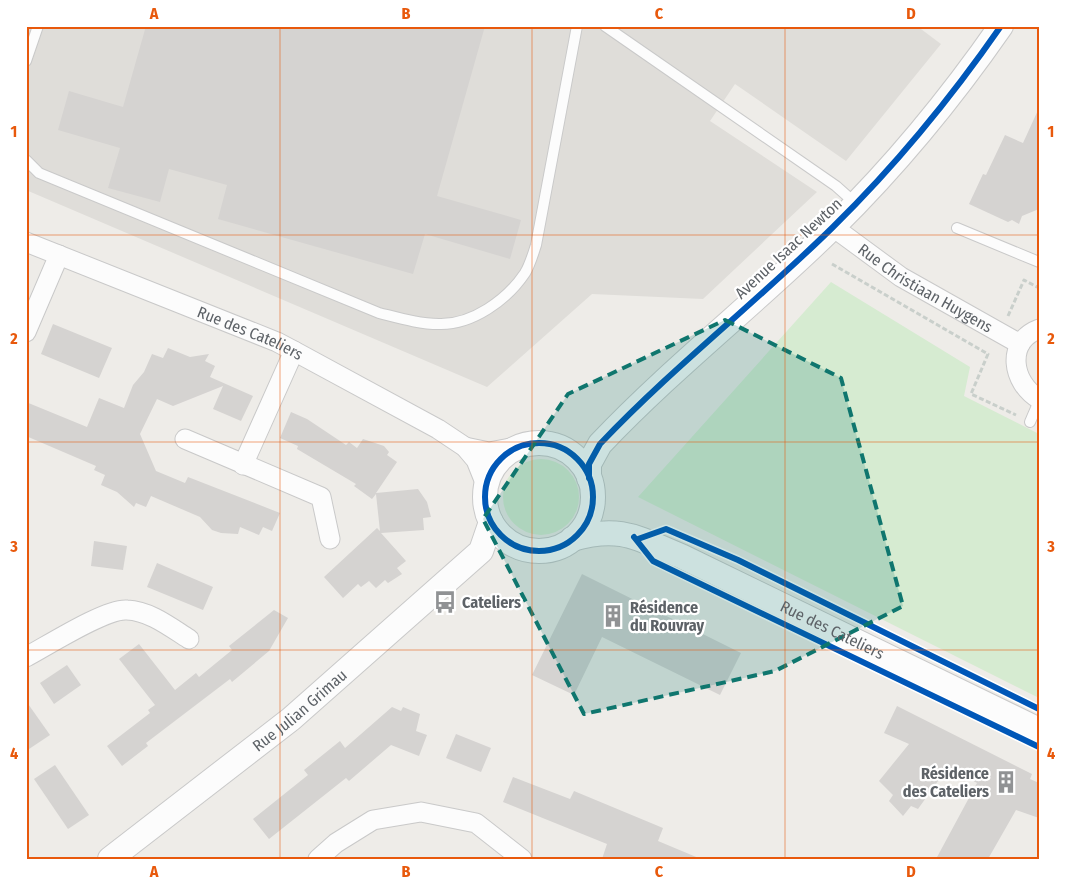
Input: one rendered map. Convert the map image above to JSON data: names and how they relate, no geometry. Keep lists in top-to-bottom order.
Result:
{
  "streets": {
    "street": [
      "Avenue Isaac Newton",
      "Rue Christiaan Huygens",
      "Rue des Cateliers",
      "Rue Julian Grimau"
    ]
  },
  "crossings": [
    ["Avenue Isaac Newton", "Rue Christiaan Huygens"],
    ["Avenue Isaac Newton", "Rue des Cateliers"],
    ["Avenue Isaac Newton", "Rue Julian Grimau"],
    ["Rue des Cateliers", "Rue Julian Grimau"]
  ],
  "places": {
    "bus stop": ["Cateliers"],
    "building": ["Résidence du Rouvray", "Résidence des Cateliers"]
  },
  "grid": {
    "columns": [
      "A",
      "B",
      "C",
      "D"
    ],
    "rows": [
      "1",
      "2",
      "3",
      "4"
    ]
  }
}
